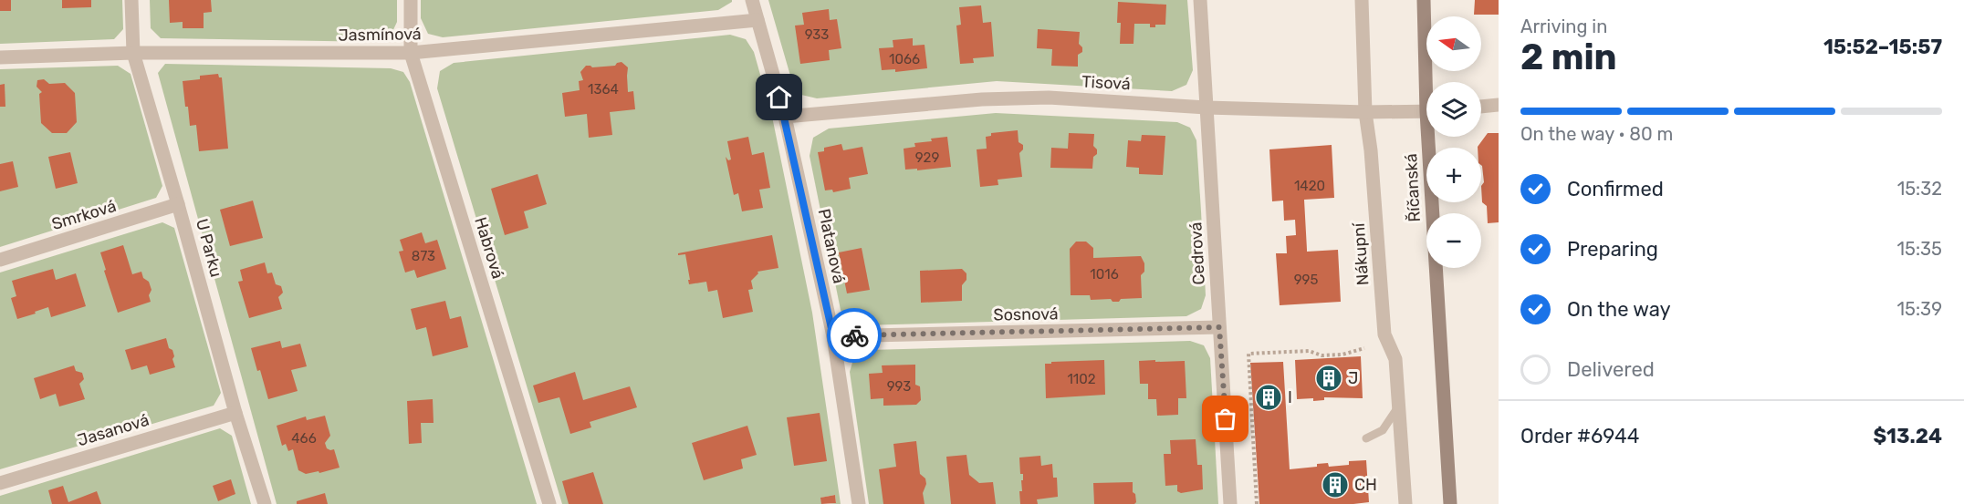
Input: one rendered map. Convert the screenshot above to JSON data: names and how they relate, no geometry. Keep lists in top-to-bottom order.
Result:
{
  "streets": {
    "main road": ["Říčanská"],
    "street": [
      "Jasmínová",
      "Tisová",
      "Smrková",
      "Platanová",
      "U Parku",
      "Habrová",
      "Cedrová",
      "Nákupní",
      "Sosnová",
      "Jasanová"
    ]
  },
  "crossings": [
    ["Jasmínová", "Platanová"],
    ["Jasmínová", "U Parku"],
    ["Jasmínová", "Habrová"],
    ["Tisová", "Platanová"],
    ["Tisová", "Cedrová"],
    ["Tisová", "Nákupní"],
    ["Smrková", "U Parku"],
    ["Platanová", "Sosnová"],
    ["U Parku", "Jasanová"],
    ["Cedrová", "Sosnová"]
  ],
  "places": {
    "building": ["J", "I", "CH"]
  },
  "house_numbers": [
    "933",
    "1066",
    "1364",
    "929",
    "1420",
    "873",
    "1016",
    "995",
    "1102",
    "993",
    "466"
  ],
  "north": "left",
  "page": {
    "heading": ["2 min", "Arriving in", "15:52–15:57"],
    "panel": ["Order #6944", "$13.24"],
    "map_buttons": ["+", "−"],
    "bar": "On the way · 80 m",
    "list": [
      ["Confirmed", "15:32"],
      ["Preparing", "15:35"],
      ["On the way", "15:39"],
      "Delivered"
    ]
  }
}
